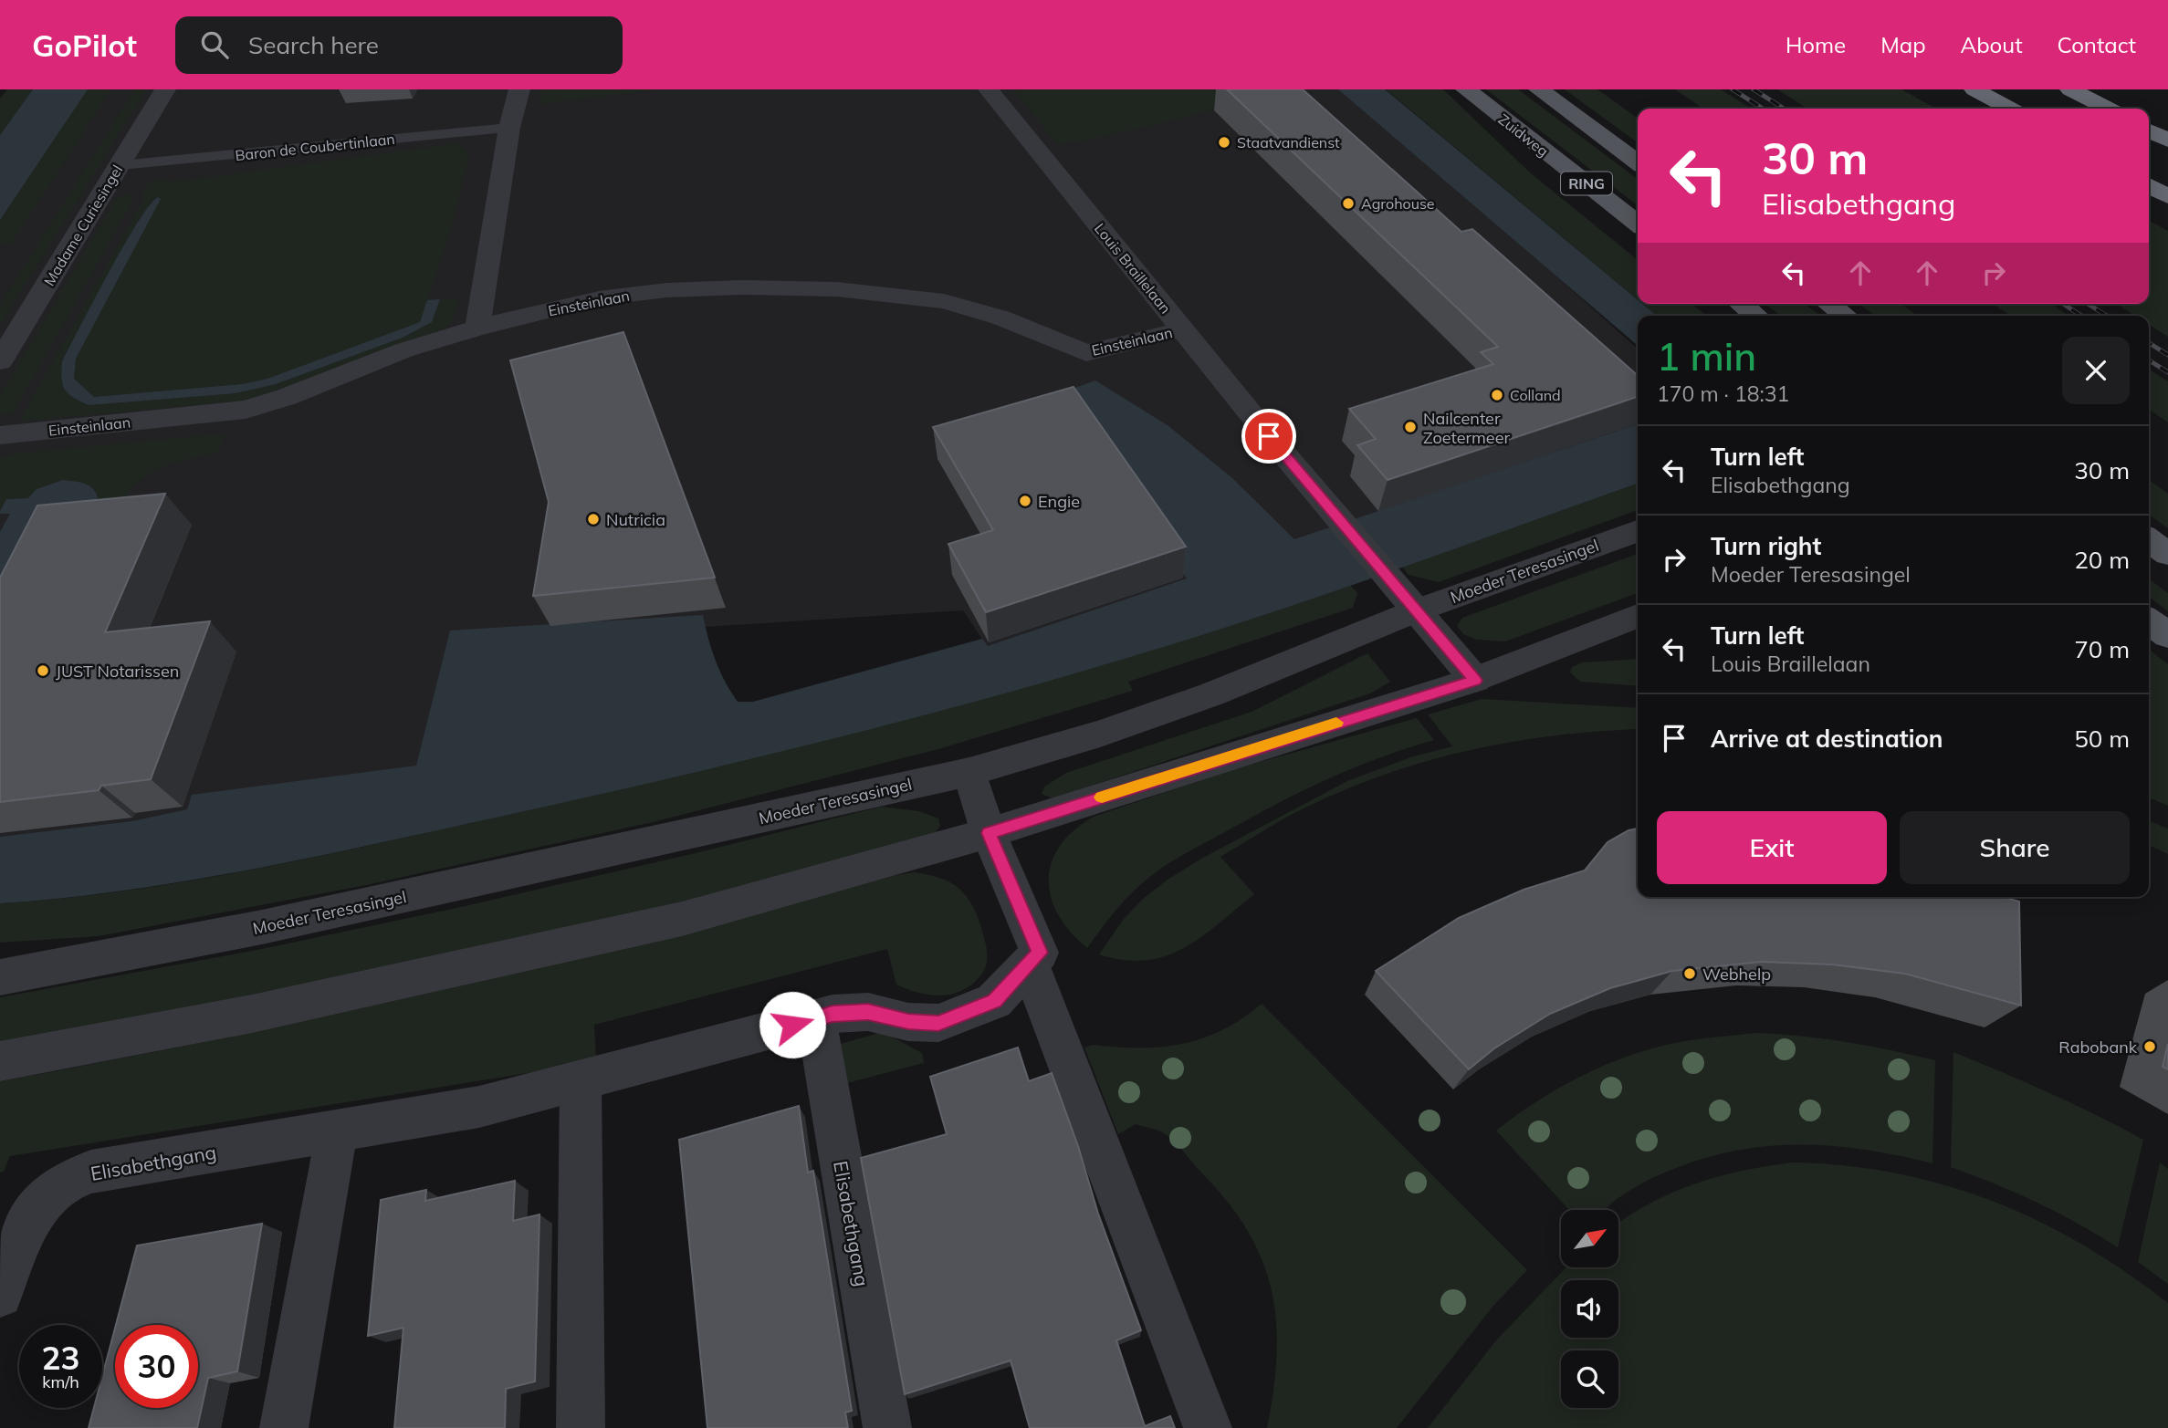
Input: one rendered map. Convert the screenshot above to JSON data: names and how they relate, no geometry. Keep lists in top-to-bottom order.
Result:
{
  "streets": {
    "main road": ["Zuidweg", "RING"],
    "street": [
      "Madame Curiesingel",
      "Louis Braillelaan",
      "Einsteinlaan",
      "Moeder Teresasingel",
      "Elisabethgang"
    ],
    "lane": ["Baron de Coubertinlaan"]
  },
  "crossings": [
    ["Baron de Coubertinlaan", "Madame Curiesingel"],
    ["Louis Braillelaan", "Einsteinlaan"],
    ["Louis Braillelaan", "Moeder Teresasingel"]
  ],
  "places": [
    "Staatvandienst",
    "Agrohouse",
    "Colland",
    "Nailcenter Zoetermeer",
    "Engie",
    "Nutricia",
    "JUST Notarissen",
    "Webhelp",
    "Rabobank"
  ],
  "north": "top right",
  "page": {
    "header": "GoPilot",
    "search": "Search here",
    "nav": [
      "Home",
      "Map",
      "About",
      "Contact"
    ],
    "turn": ["30 m", "Elisabethgang"],
    "heading": ["1 min", "170 m · 18:31"],
    "list": [
      {
        "name": "Turn left",
        "note": "Elisabethgang",
        "value": "30 m"
      },
      {
        "name": "Turn right",
        "note": "Moeder Teresasingel",
        "value": "20 m"
      },
      {
        "name": "Turn left",
        "note": "Louis Braillelaan",
        "value": "70 m"
      },
      {
        "name": "Arrive at destination",
        "value": "50 m"
      }
    ],
    "buttons": ["Exit", "Share"],
    "speed": "23 km/h",
    "limit": "30"
  }
}
